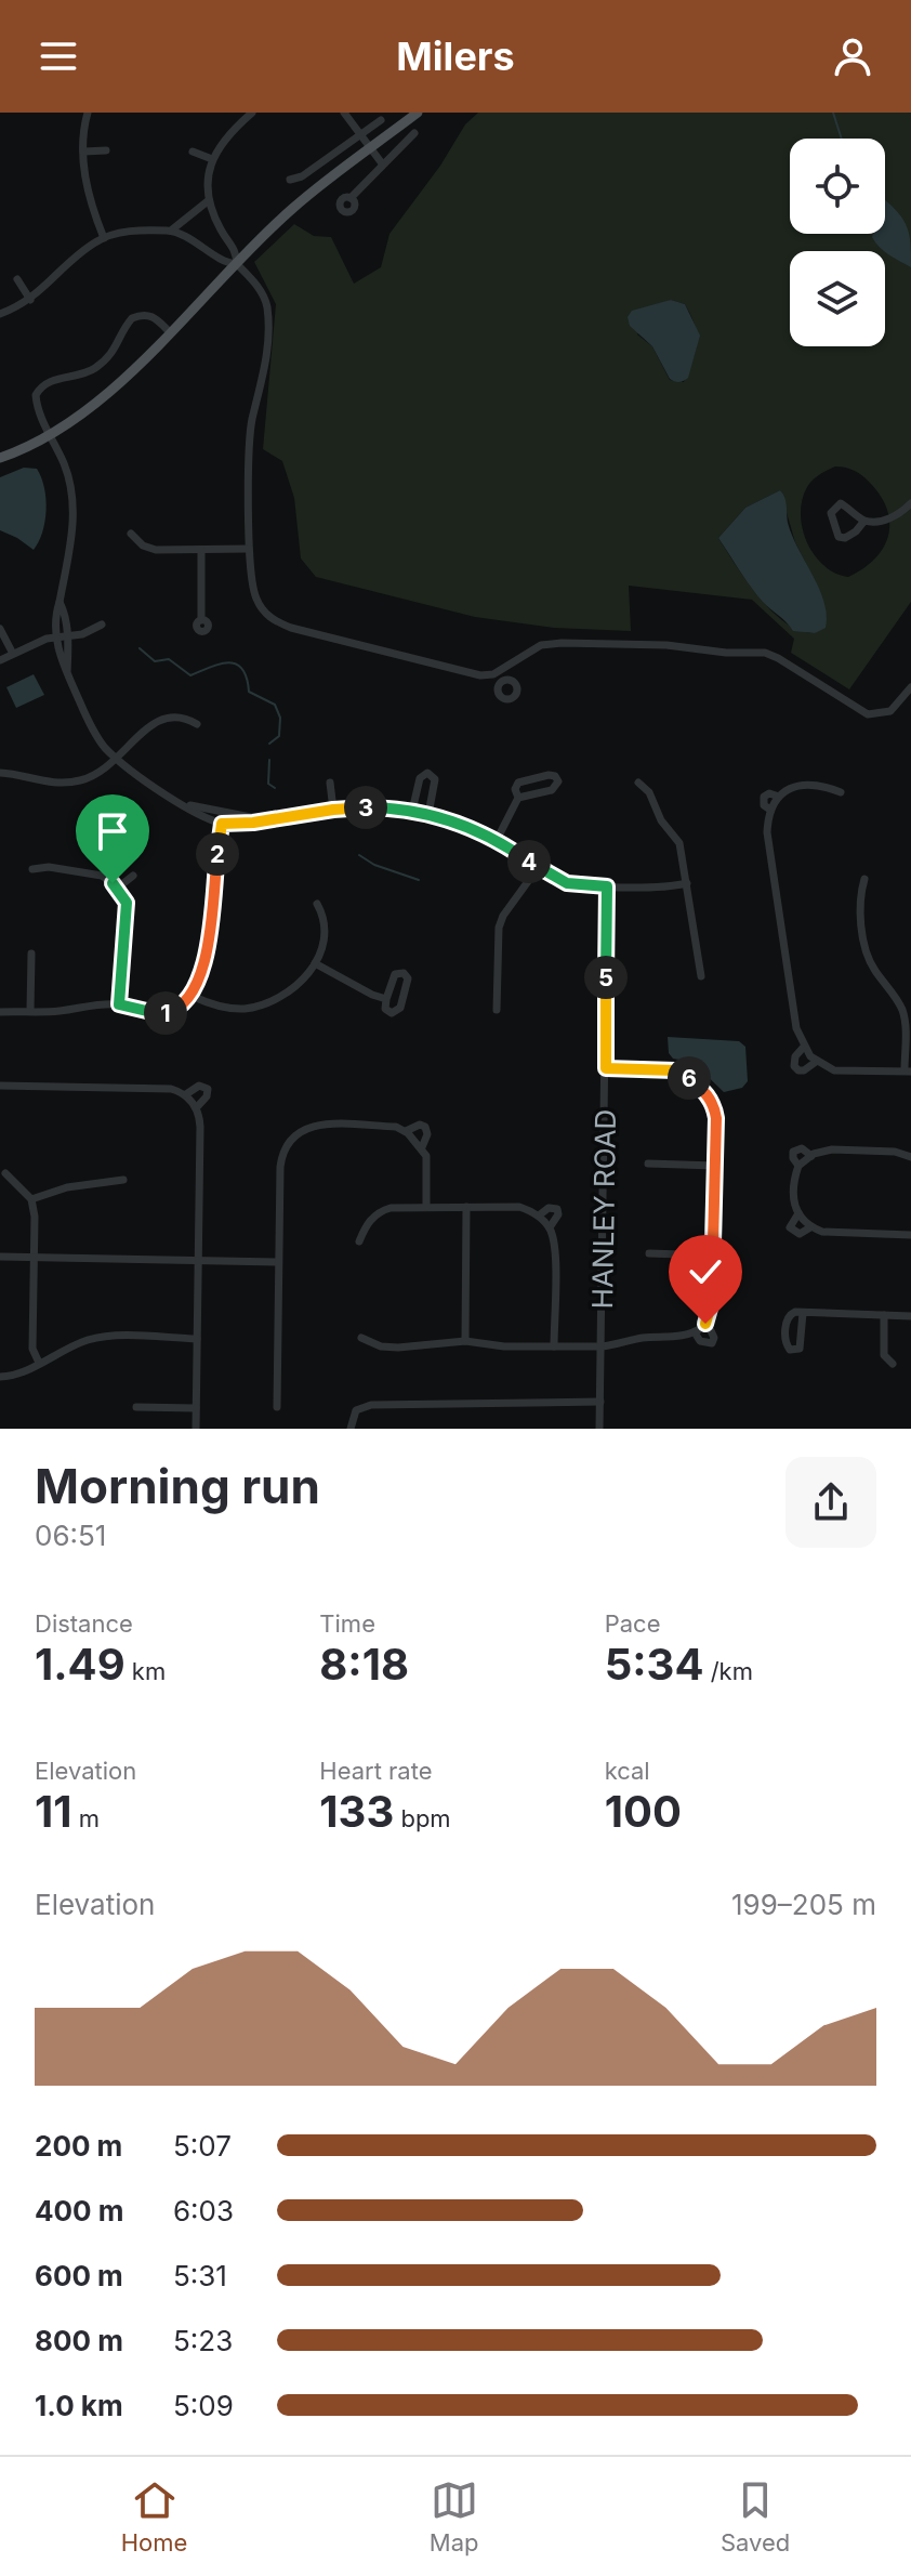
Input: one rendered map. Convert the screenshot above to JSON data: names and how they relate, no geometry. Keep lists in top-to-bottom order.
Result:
{
  "streets": {
    "street": ["HANLEY ROAD"]
  },
  "page": {
    "header": "Milers",
    "pins": [
      "3",
      "2",
      "4",
      "5",
      "1",
      "6"
    ],
    "heading": ["Morning run", "06:51"],
    "stats": [
      ["Distance", "1.49 km"],
      ["Time", "8:18"],
      ["Pace", "5:34 /km"],
      ["Elevation", "11 m"],
      ["Heart rate", "133 bpm"],
      ["kcal", "100"]
    ],
    "chart": ["Elevation", "199–205 m"],
    "list": [
      {
        "name": "200 m",
        "note": "5:07"
      },
      {
        "name": "400 m",
        "note": "6:03"
      },
      {
        "name": "600 m",
        "note": "5:31"
      },
      {
        "name": "800 m",
        "note": "5:23"
      },
      {
        "name": "1.0 km",
        "note": "5:09"
      }
    ],
    "tabs": ["Home", "Map", "Saved"]
  }
}
